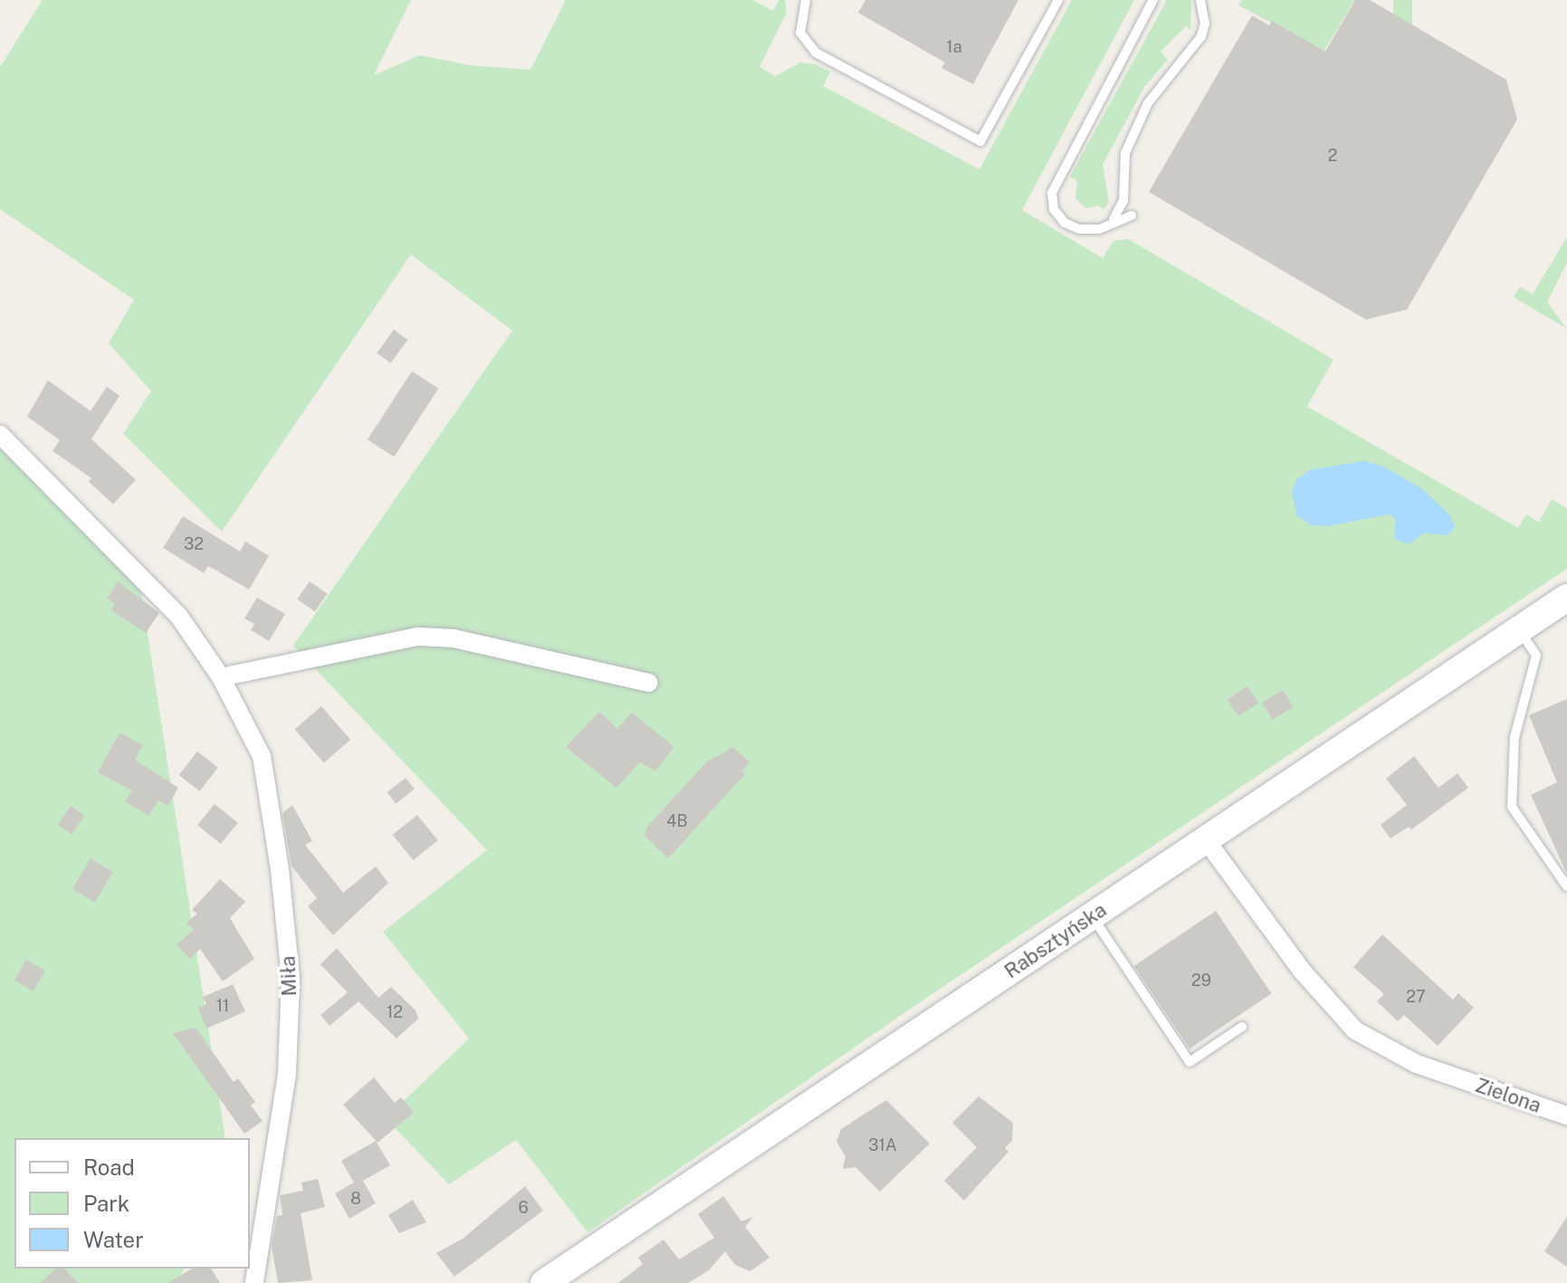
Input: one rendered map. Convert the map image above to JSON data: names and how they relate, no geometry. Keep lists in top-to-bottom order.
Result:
{
  "streets": {
    "street": ["Rabsztyńska", "Miła", "Zielona"]
  },
  "crossings": [
    ["Rabsztyńska", "Zielona"]
  ],
  "house_numbers": [
    "1a",
    "2",
    "32",
    "4B",
    "29",
    "27",
    "11",
    "12",
    "31A",
    "8",
    "6"
  ],
  "legend": ["Road", "Park", "Water"]
}
